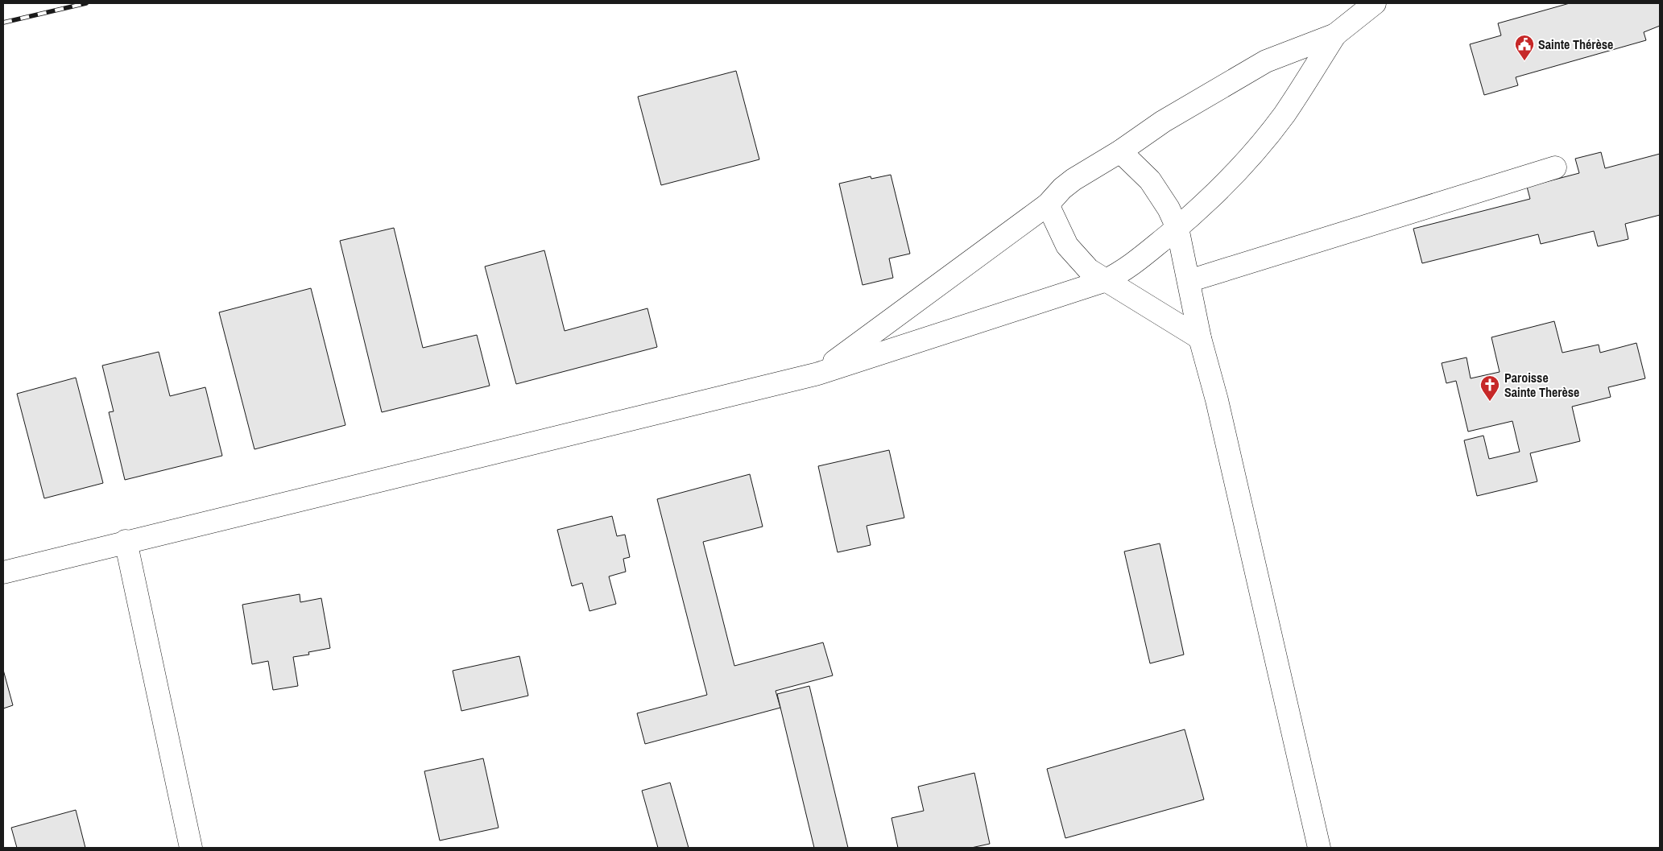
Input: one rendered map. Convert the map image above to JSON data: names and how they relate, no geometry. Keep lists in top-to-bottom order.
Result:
{
  "places": {
    "public building": ["Sainte Thérèse"],
    "church": ["Paroisse Sainte Therèse"]
  }
}
